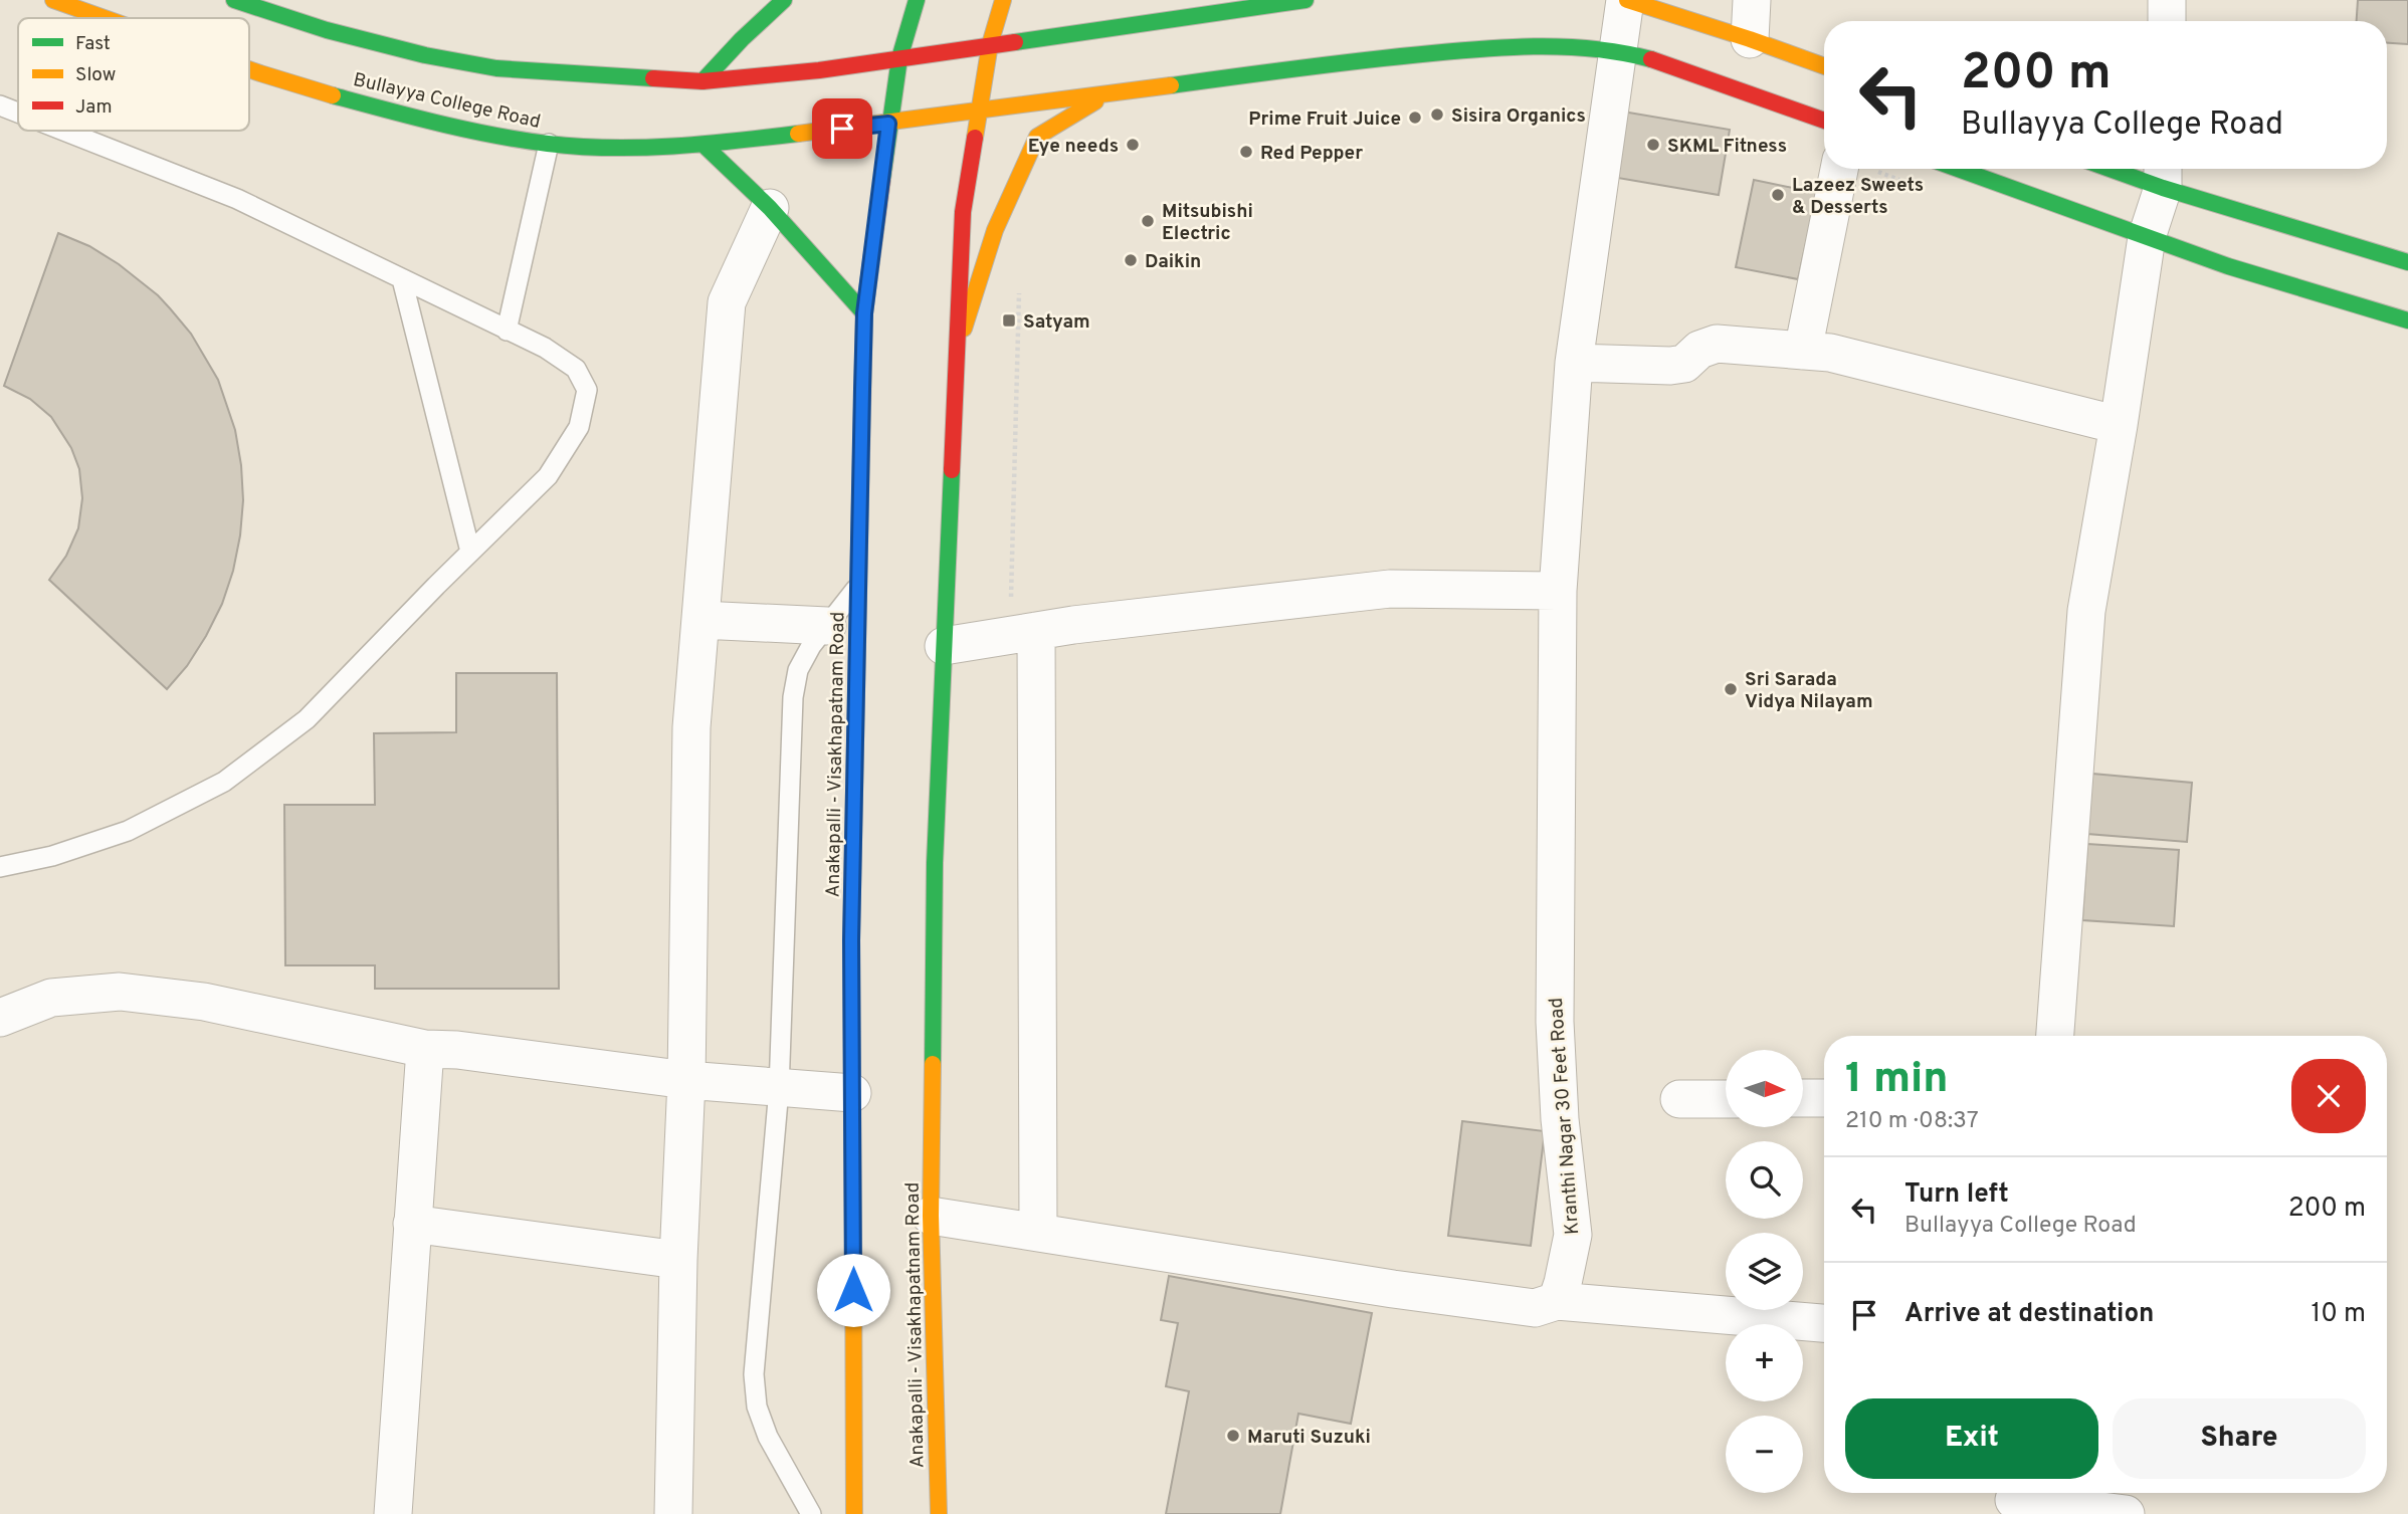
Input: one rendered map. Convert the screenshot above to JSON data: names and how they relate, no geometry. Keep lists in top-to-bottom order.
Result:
{
  "streets": {
    "main road": ["Bullayya College Road", "Anakapalli - Visakhapatnam Road"],
    "street": ["Kranthi Nagar 30 Feet Road"]
  },
  "crossings": [
    ["Bullayya College Road", "Anakapalli - Visakhapatnam Road"],
    ["Bullayya College Road", "Kranthi Nagar 30 Feet Road"]
  ],
  "places": {
    "other": [
      "Sisira Organics",
      "Prime Fruit Juice",
      "Eye needs",
      "SKML Fitness",
      "Red Pepper",
      "Lazeez Sweets & Desserts",
      "Mitsubishi Electric",
      "Daikin",
      "Sri Sarada Vidya Nilayam",
      "Maruti Suzuki"
    ],
    "transit": ["Satyam"]
  },
  "legend": ["Fast", "Slow", "Jam"],
  "north": "right",
  "page": {
    "turn": ["200 m", "Bullayya College Road"],
    "heading": ["1 min", "210 m · 08:37"],
    "map_buttons": ["+", "−"],
    "list": [
      {
        "name": "Turn left",
        "note": "Bullayya College Road",
        "value": "200 m"
      },
      {
        "name": "Arrive at destination",
        "value": "10 m"
      }
    ],
    "buttons": ["Exit", "Share"]
  }
}
